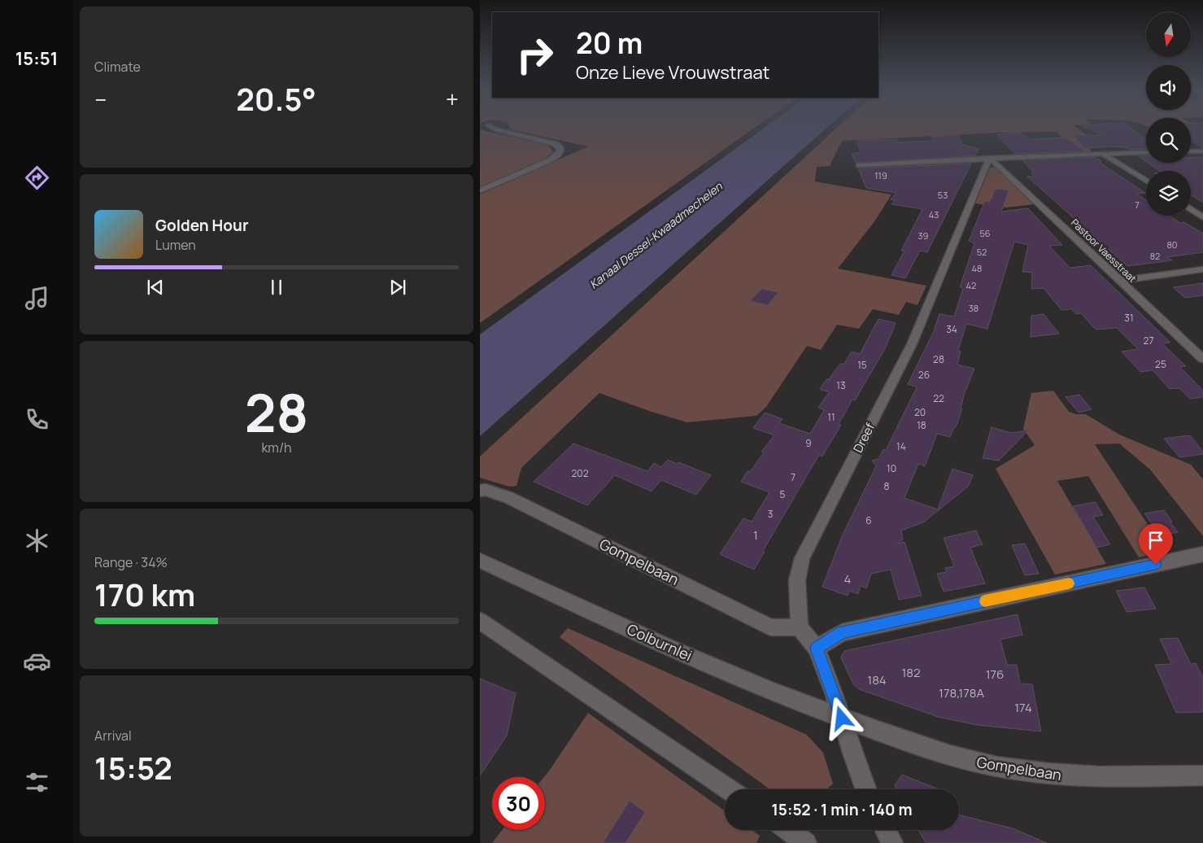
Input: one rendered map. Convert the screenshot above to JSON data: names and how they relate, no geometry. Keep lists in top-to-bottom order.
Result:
{
  "streets": {
    "street": [
      "Pastoor Vaesstraat",
      "Dreef",
      "Gompelbaan",
      "Colburnlei"
    ]
  },
  "crossings": [
    ["Pastoor Vaesstraat", "Dreef"],
    ["Dreef", "Gompelbaan"],
    ["Gompelbaan", "Colburnlei"]
  ],
  "water": ["Kanaal Dessel-Kwaadmechelen"],
  "house_numbers": [
    "119",
    "53",
    "7",
    "43",
    "56",
    "39",
    "80",
    "52",
    "82",
    "48",
    "42",
    "38",
    "31",
    "34",
    "27",
    "28",
    "25",
    "15",
    "26",
    "13",
    "22",
    "20",
    "11",
    "18",
    "9",
    "14",
    "10",
    "202",
    "7",
    "8",
    "5",
    "3",
    "6",
    "1",
    "4",
    "182",
    "176",
    "184",
    "178,178A",
    "174"
  ],
  "north": "bottom",
  "page": {
    "tabs": "15:51",
    "tile": [
      "Climate",
      ["28", "km/h"],
      ["Range · 34%", "170 km"],
      ["Arrival", "15:52"]
    ],
    "turn": ["20 m", "Onze Lieve Vrouwstraat"],
    "heat": ["−", "20.5°", "+"],
    "song": ["Golden Hour", "Lumen"],
    "limit": "30",
    "trip": "15:52 · 1 min · 140 m"
  }
}
